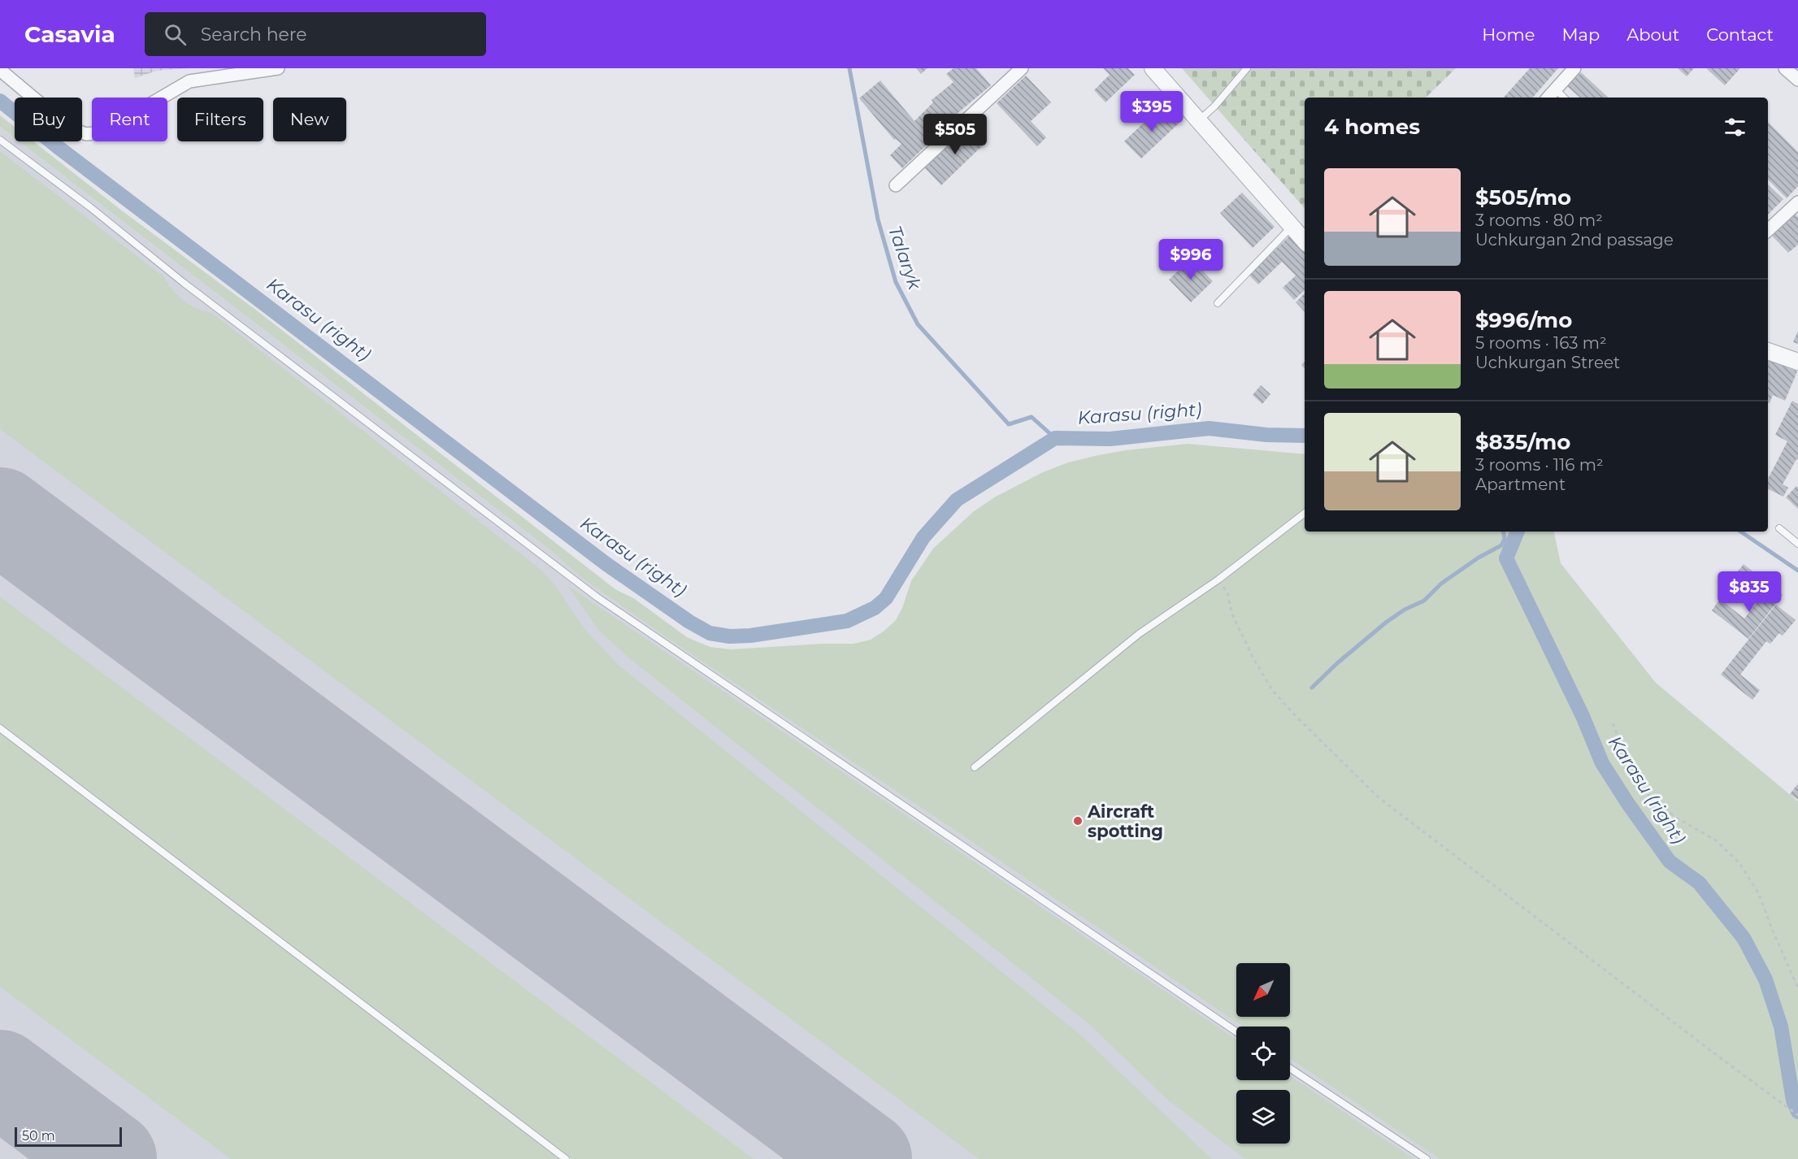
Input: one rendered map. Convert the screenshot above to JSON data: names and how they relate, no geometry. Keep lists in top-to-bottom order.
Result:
{
  "water": ["Talaryk", "Karasu (right)"],
  "places": ["Aircraft spotting"],
  "scale_bar": "50 m",
  "north": "bottom left",
  "page": {
    "header": "Casavia",
    "search": "Search here",
    "nav": [
      "Home",
      "Map",
      "About",
      "Contact"
    ],
    "price": [
      "$395",
      "$505",
      "$996",
      "$835"
    ],
    "chip": [
      "Buy",
      "Rent",
      "Filters",
      "New"
    ],
    "heading": "4 homes",
    "list": [
      {
        "name": "$505/mo",
        "note": "3 rooms · 80 m² · Uchkurgan 2nd passage"
      },
      {
        "name": "$996/mo",
        "note": "5 rooms · 163 m² · Uchkurgan Street"
      },
      {
        "name": "$835/mo",
        "note": "3 rooms · 116 m² · Apartment"
      }
    ],
    "scale": "50 m"
  }
}
